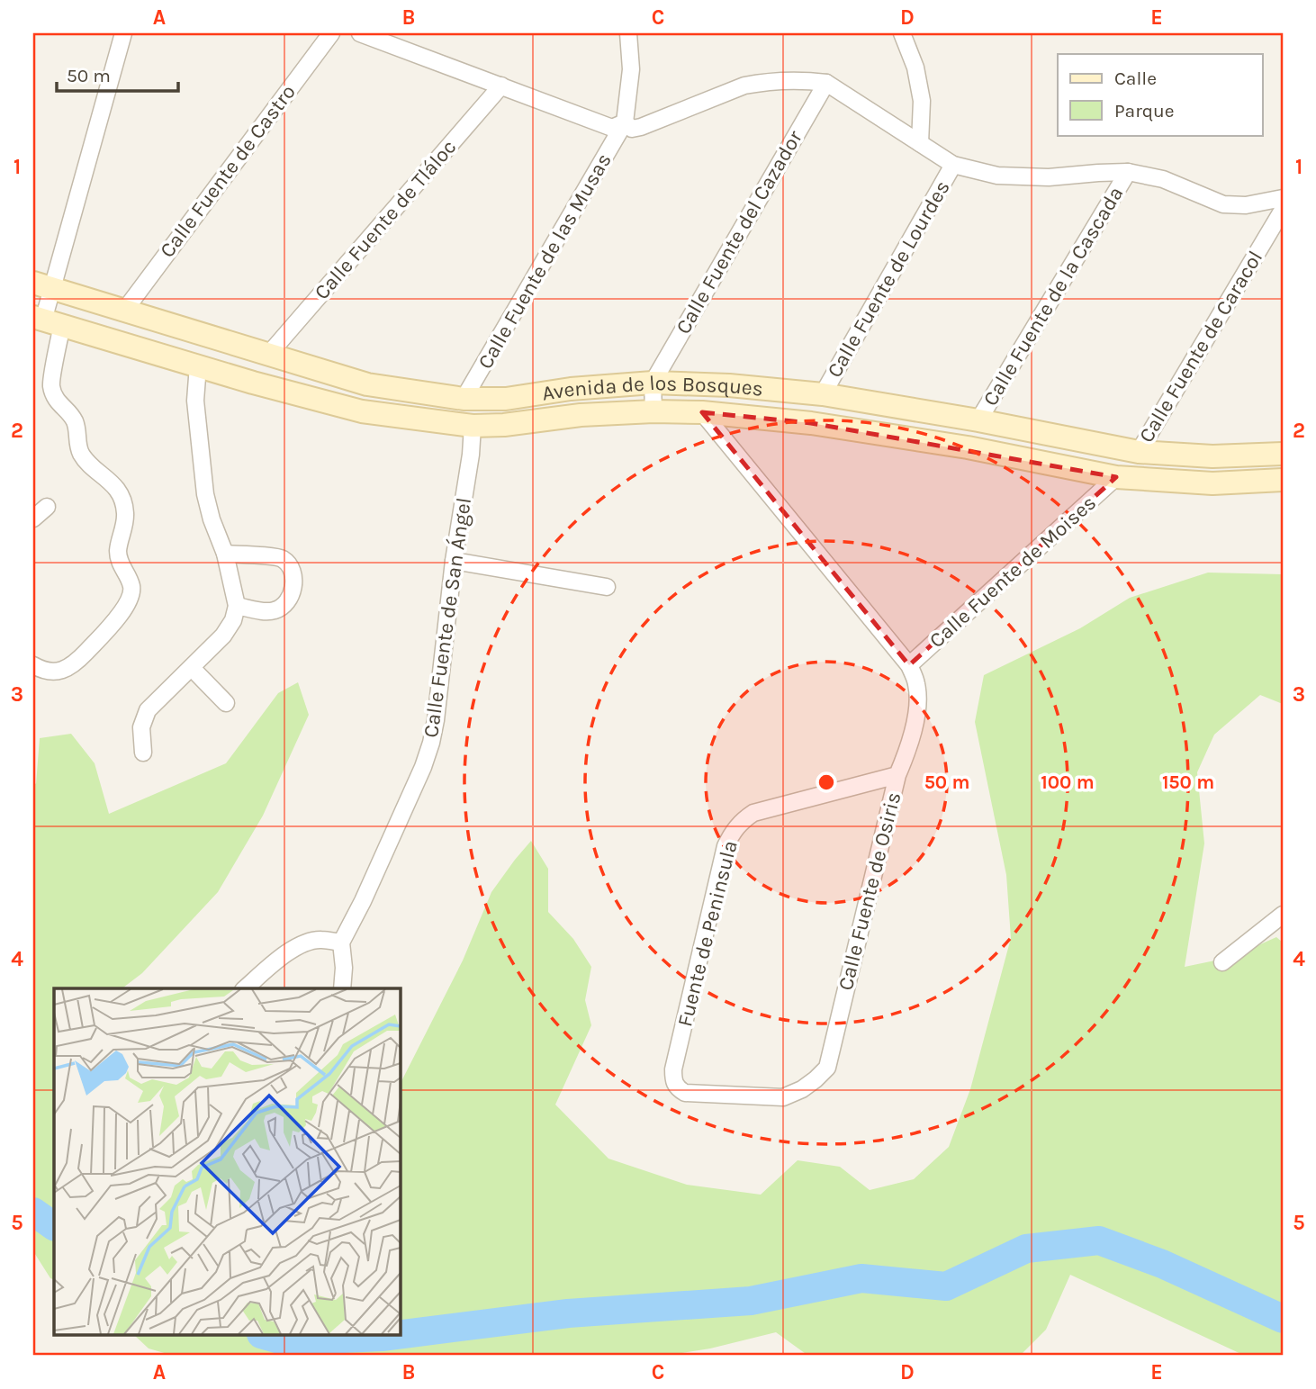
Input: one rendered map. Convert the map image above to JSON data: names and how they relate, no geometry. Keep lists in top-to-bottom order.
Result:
{
  "streets": {
    "main road": ["Avenida de los Bosques"],
    "street": [
      "Calle Fuente de Castro",
      "Calle Fuente de Tláloc",
      "Calle Fuente del Cazador",
      "Calle Fuente de las Musas",
      "Calle Fuente de Lourdes",
      "Calle Fuente de la Cascada",
      "Calle Fuente de Caracol",
      "Calle Fuente de Moises",
      "Calle Fuente de San Ángel",
      "Calle Fuente de Osiris",
      "Fuente de Peninsula"
    ]
  },
  "crossings": [
    ["Calle Fuente de Castro", "Avenida de los Bosques"],
    ["Calle Fuente de Tláloc", "Avenida de los Bosques"],
    ["Calle Fuente del Cazador", "Avenida de los Bosques"],
    ["Calle Fuente de las Musas", "Avenida de los Bosques"],
    ["Calle Fuente de Lourdes", "Avenida de los Bosques"],
    ["Calle Fuente de la Cascada", "Avenida de los Bosques"],
    ["Calle Fuente de Caracol", "Avenida de los Bosques"],
    ["Avenida de los Bosques", "Calle Fuente de Moises"],
    ["Avenida de los Bosques", "Calle Fuente de San Ángel"],
    ["Avenida de los Bosques", "Calle Fuente de Osiris"],
    ["Calle Fuente de Moises", "Calle Fuente de Osiris"],
    ["Calle Fuente de Osiris", "Fuente de Peninsula"]
  ],
  "legend": ["Calle", "Parque"],
  "scale_bar": "50 m",
  "grid": {
    "columns": [
      "A",
      "B",
      "C",
      "D",
      "E"
    ],
    "rows": [
      "1",
      "2",
      "3",
      "4",
      "5"
    ]
  },
  "rings": ["50 m", "100 m", "150 m"]
}
